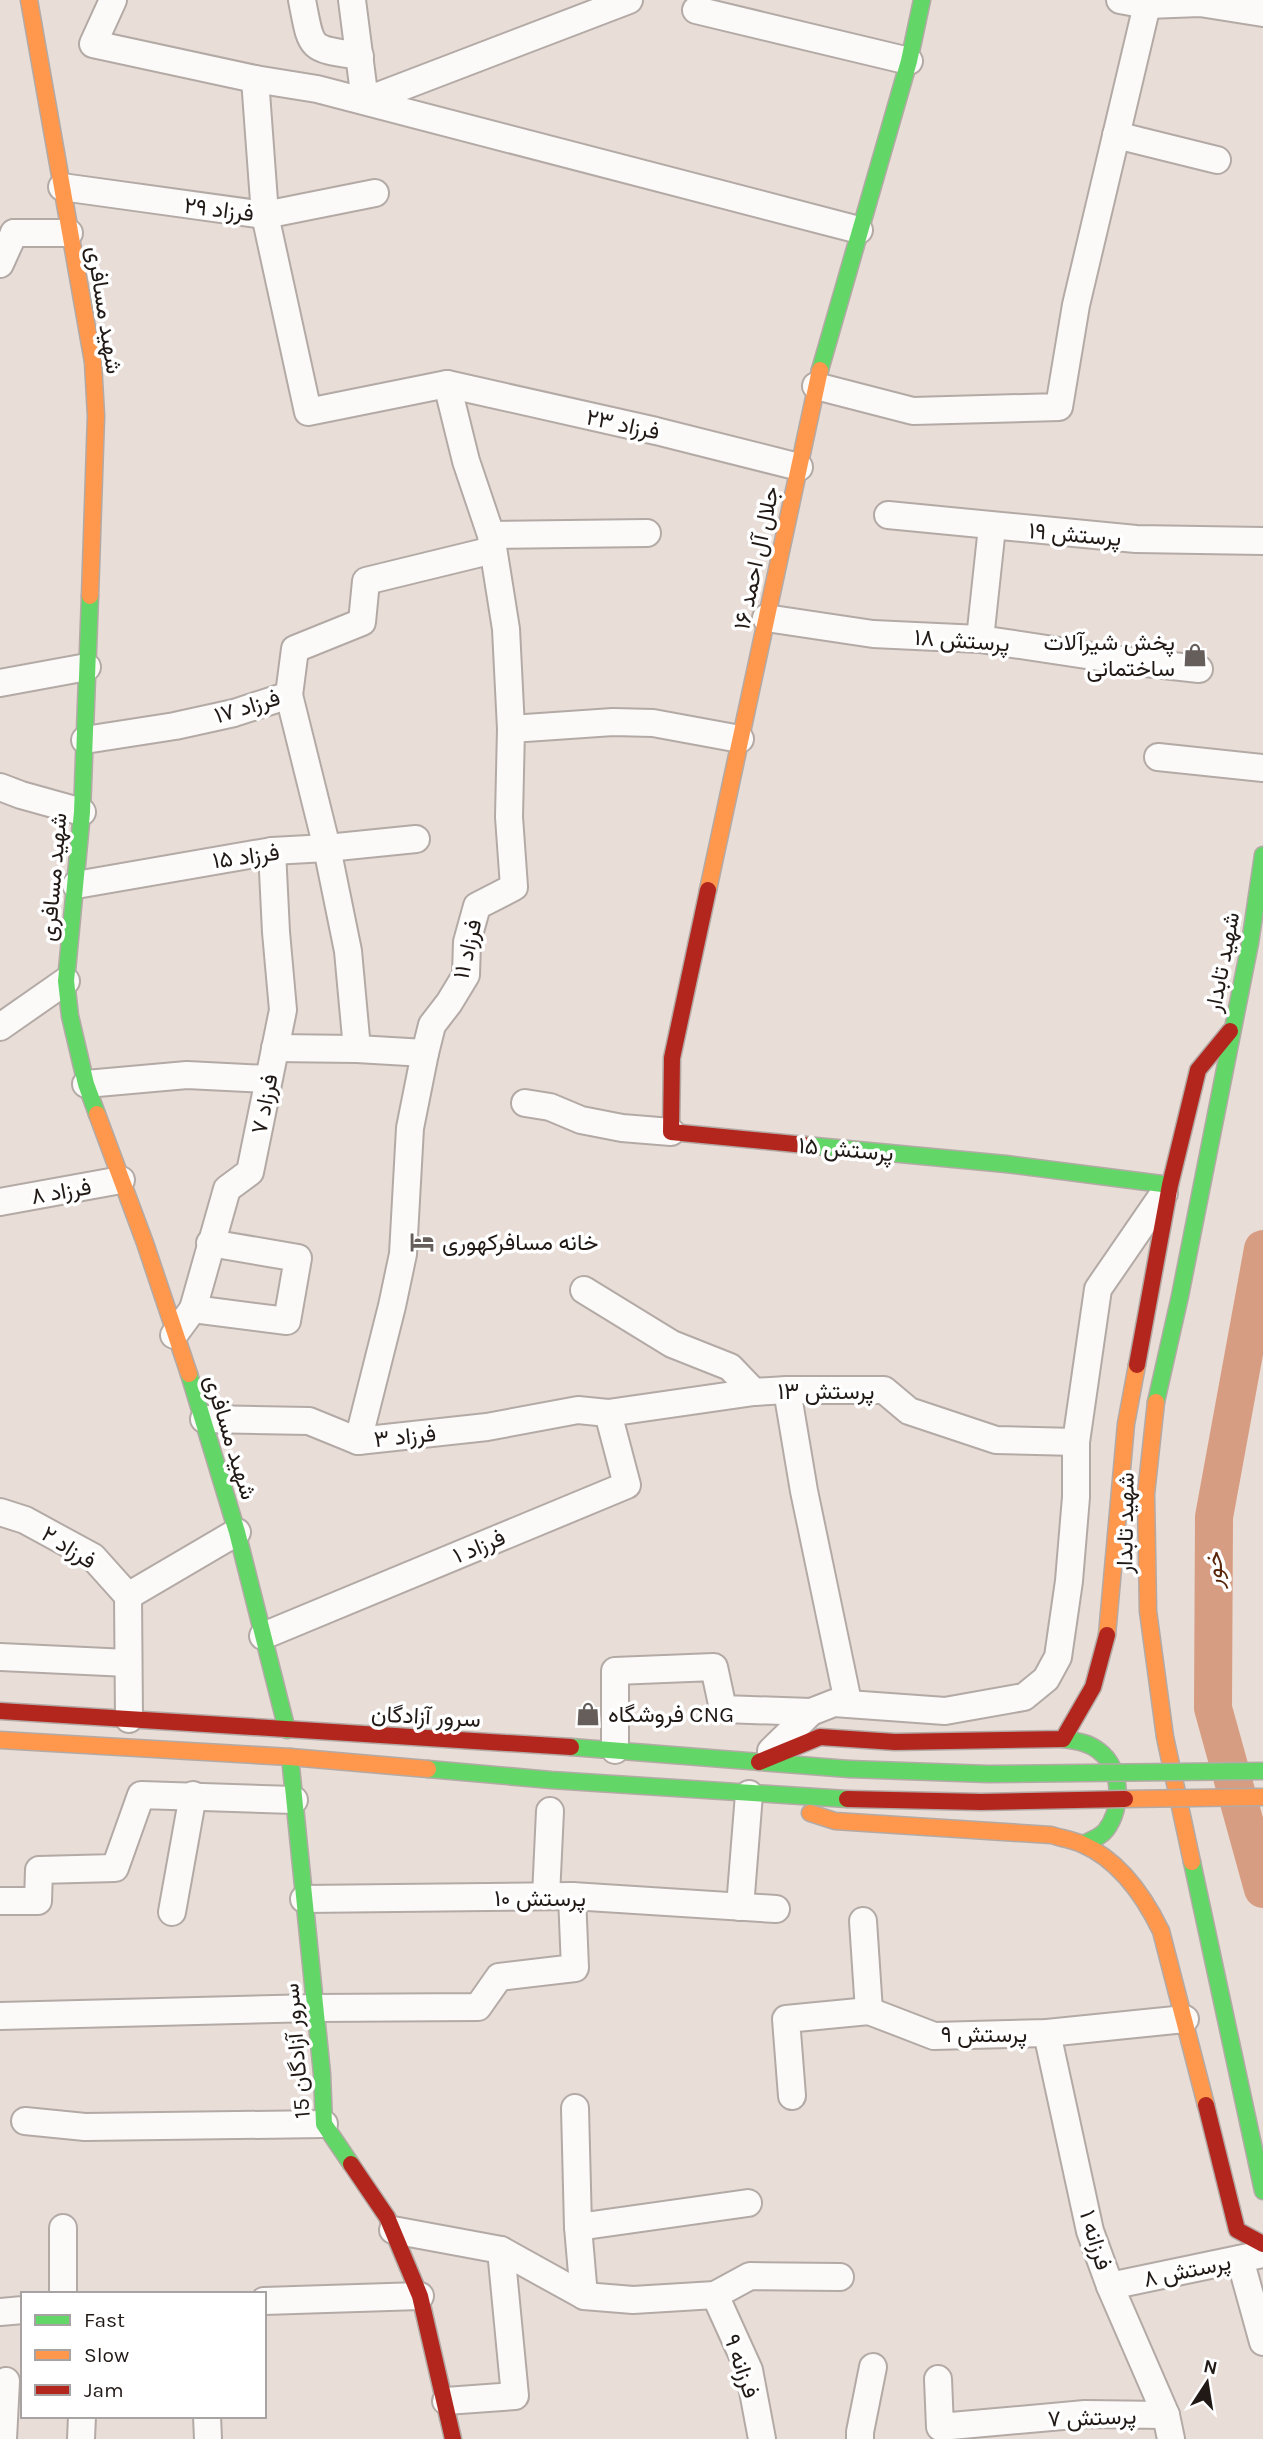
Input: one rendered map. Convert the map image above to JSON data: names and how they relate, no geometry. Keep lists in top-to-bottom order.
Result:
{
  "streets": {
    "street": [
      "فرزاد ۲۹",
      "شهید مسافری",
      "فرزاد ۲۳",
      "پرستش ۱۹",
      "جلال آل احمد ۱۶",
      "پرستش ۱۸",
      "فرزاد ۱۷",
      "فرزاد ۱۵",
      "فرزاد ۱۱",
      "شهید تابدار",
      "فرزاد ۷",
      "پرستش ۱۵",
      "فرزاد ۸",
      "پرستش ۱۳",
      "فرزاد ۳",
      "فرزاد ۱",
      "فرزاد ۲",
      "سرور آزادگان",
      "پرستش ۱۰",
      "پرستش ۹",
      "سرور آزادگان 15",
      "فرزانه ۱",
      "پرستش ۸",
      "فرزانه ۹",
      "پرستش ۷"
    ]
  },
  "crossings": [
    ["فرزاد ۲۹", "شهید مسافری"],
    ["فرزاد ۲۹", "فرزاد ۲۳"],
    ["شهید مسافری", "فرزاد ۱۷"],
    ["شهید مسافری", "فرزاد ۱۵"],
    ["شهید مسافری", "فرزاد ۷"],
    ["شهید مسافری", "فرزاد ۸"],
    ["شهید مسافری", "فرزاد ۳"],
    ["شهید مسافری", "فرزاد ۱"],
    ["شهید مسافری", "سرور آزادگان"],
    ["فرزاد ۲۳", "جلال آل احمد ۱۶"],
    ["جلال آل احمد ۱۶", "پرستش ۱۸"],
    ["جلال آل احمد ۱۶", "پرستش ۱۵"],
    ["فرزاد ۱۵", "فرزاد ۷"],
    ["پرستش ۱۳", "فرزاد ۳"],
    ["پرستش ۱۳", "فرزاد ۱"],
    ["فرزاد ۳", "فرزاد ۱"],
    ["پرستش ۱۰", "سرور آزادگان 15"],
    ["پرستش ۹", "فرزانه ۱"],
    ["فرزانه ۱", "پرستش ۸"],
    ["فرزانه ۱", "پرستش ۷"]
  ],
  "water": ["خور"],
  "places": {
    "shop": ["پخش شیرآلات ساختمانی", "فروشگاه CNG"],
    "hotel": ["خانه مسافرکهوری"]
  },
  "legend": ["Fast", "Slow", "Jam"],
  "north": "top"
}
